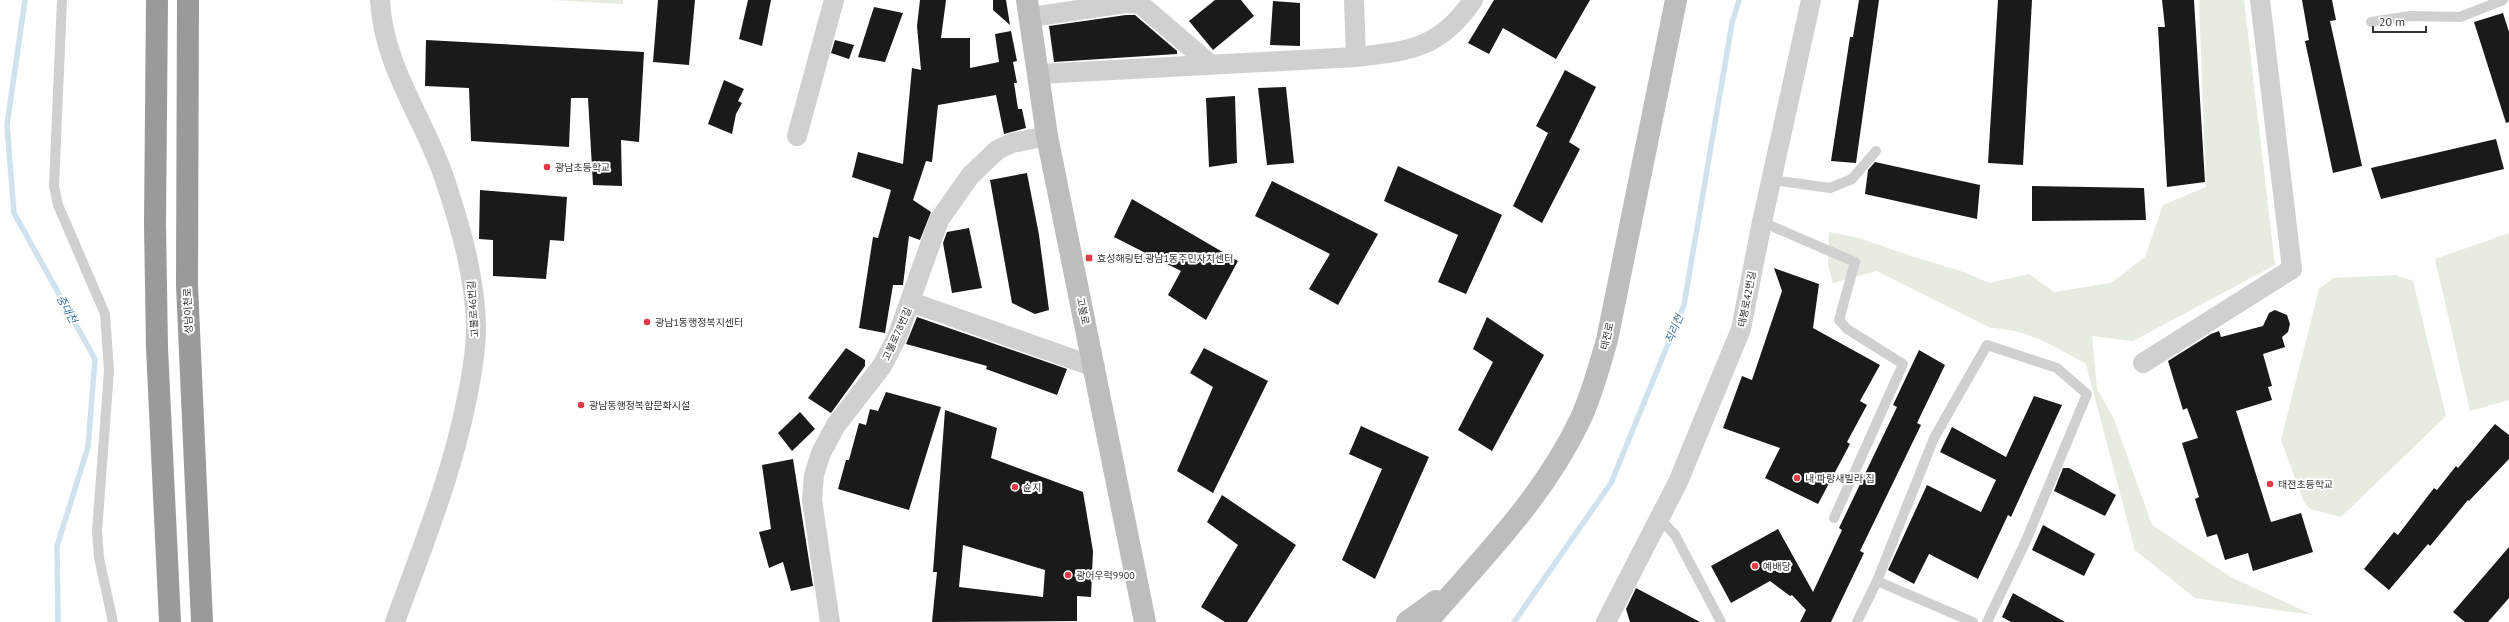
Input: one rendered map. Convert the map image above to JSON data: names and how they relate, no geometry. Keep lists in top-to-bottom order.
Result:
{
  "streets": {
    "highway": ["성남이천로"],
    "street": [
      "태봉로42번길",
      "고불로46번길",
      "고불로",
      "고불로78번길",
      "태전로"
    ]
  },
  "crossings": [
    ["고불로", "고불로78번길"]
  ],
  "water": ["중대천", "직리천"],
  "places": {
    "other": [
      "광남초등학교",
      "광남1동행정복지센터",
      "광남동행정복합문화시설",
      "내 파랑새빌라 집",
      "태전초등학교",
      "슌지",
      "예배당",
      "광어우럭9900"
    ],
    "transit": ["효성해링턴.광남1동주민자치센터"]
  },
  "scale_bar": "20 m"
}
